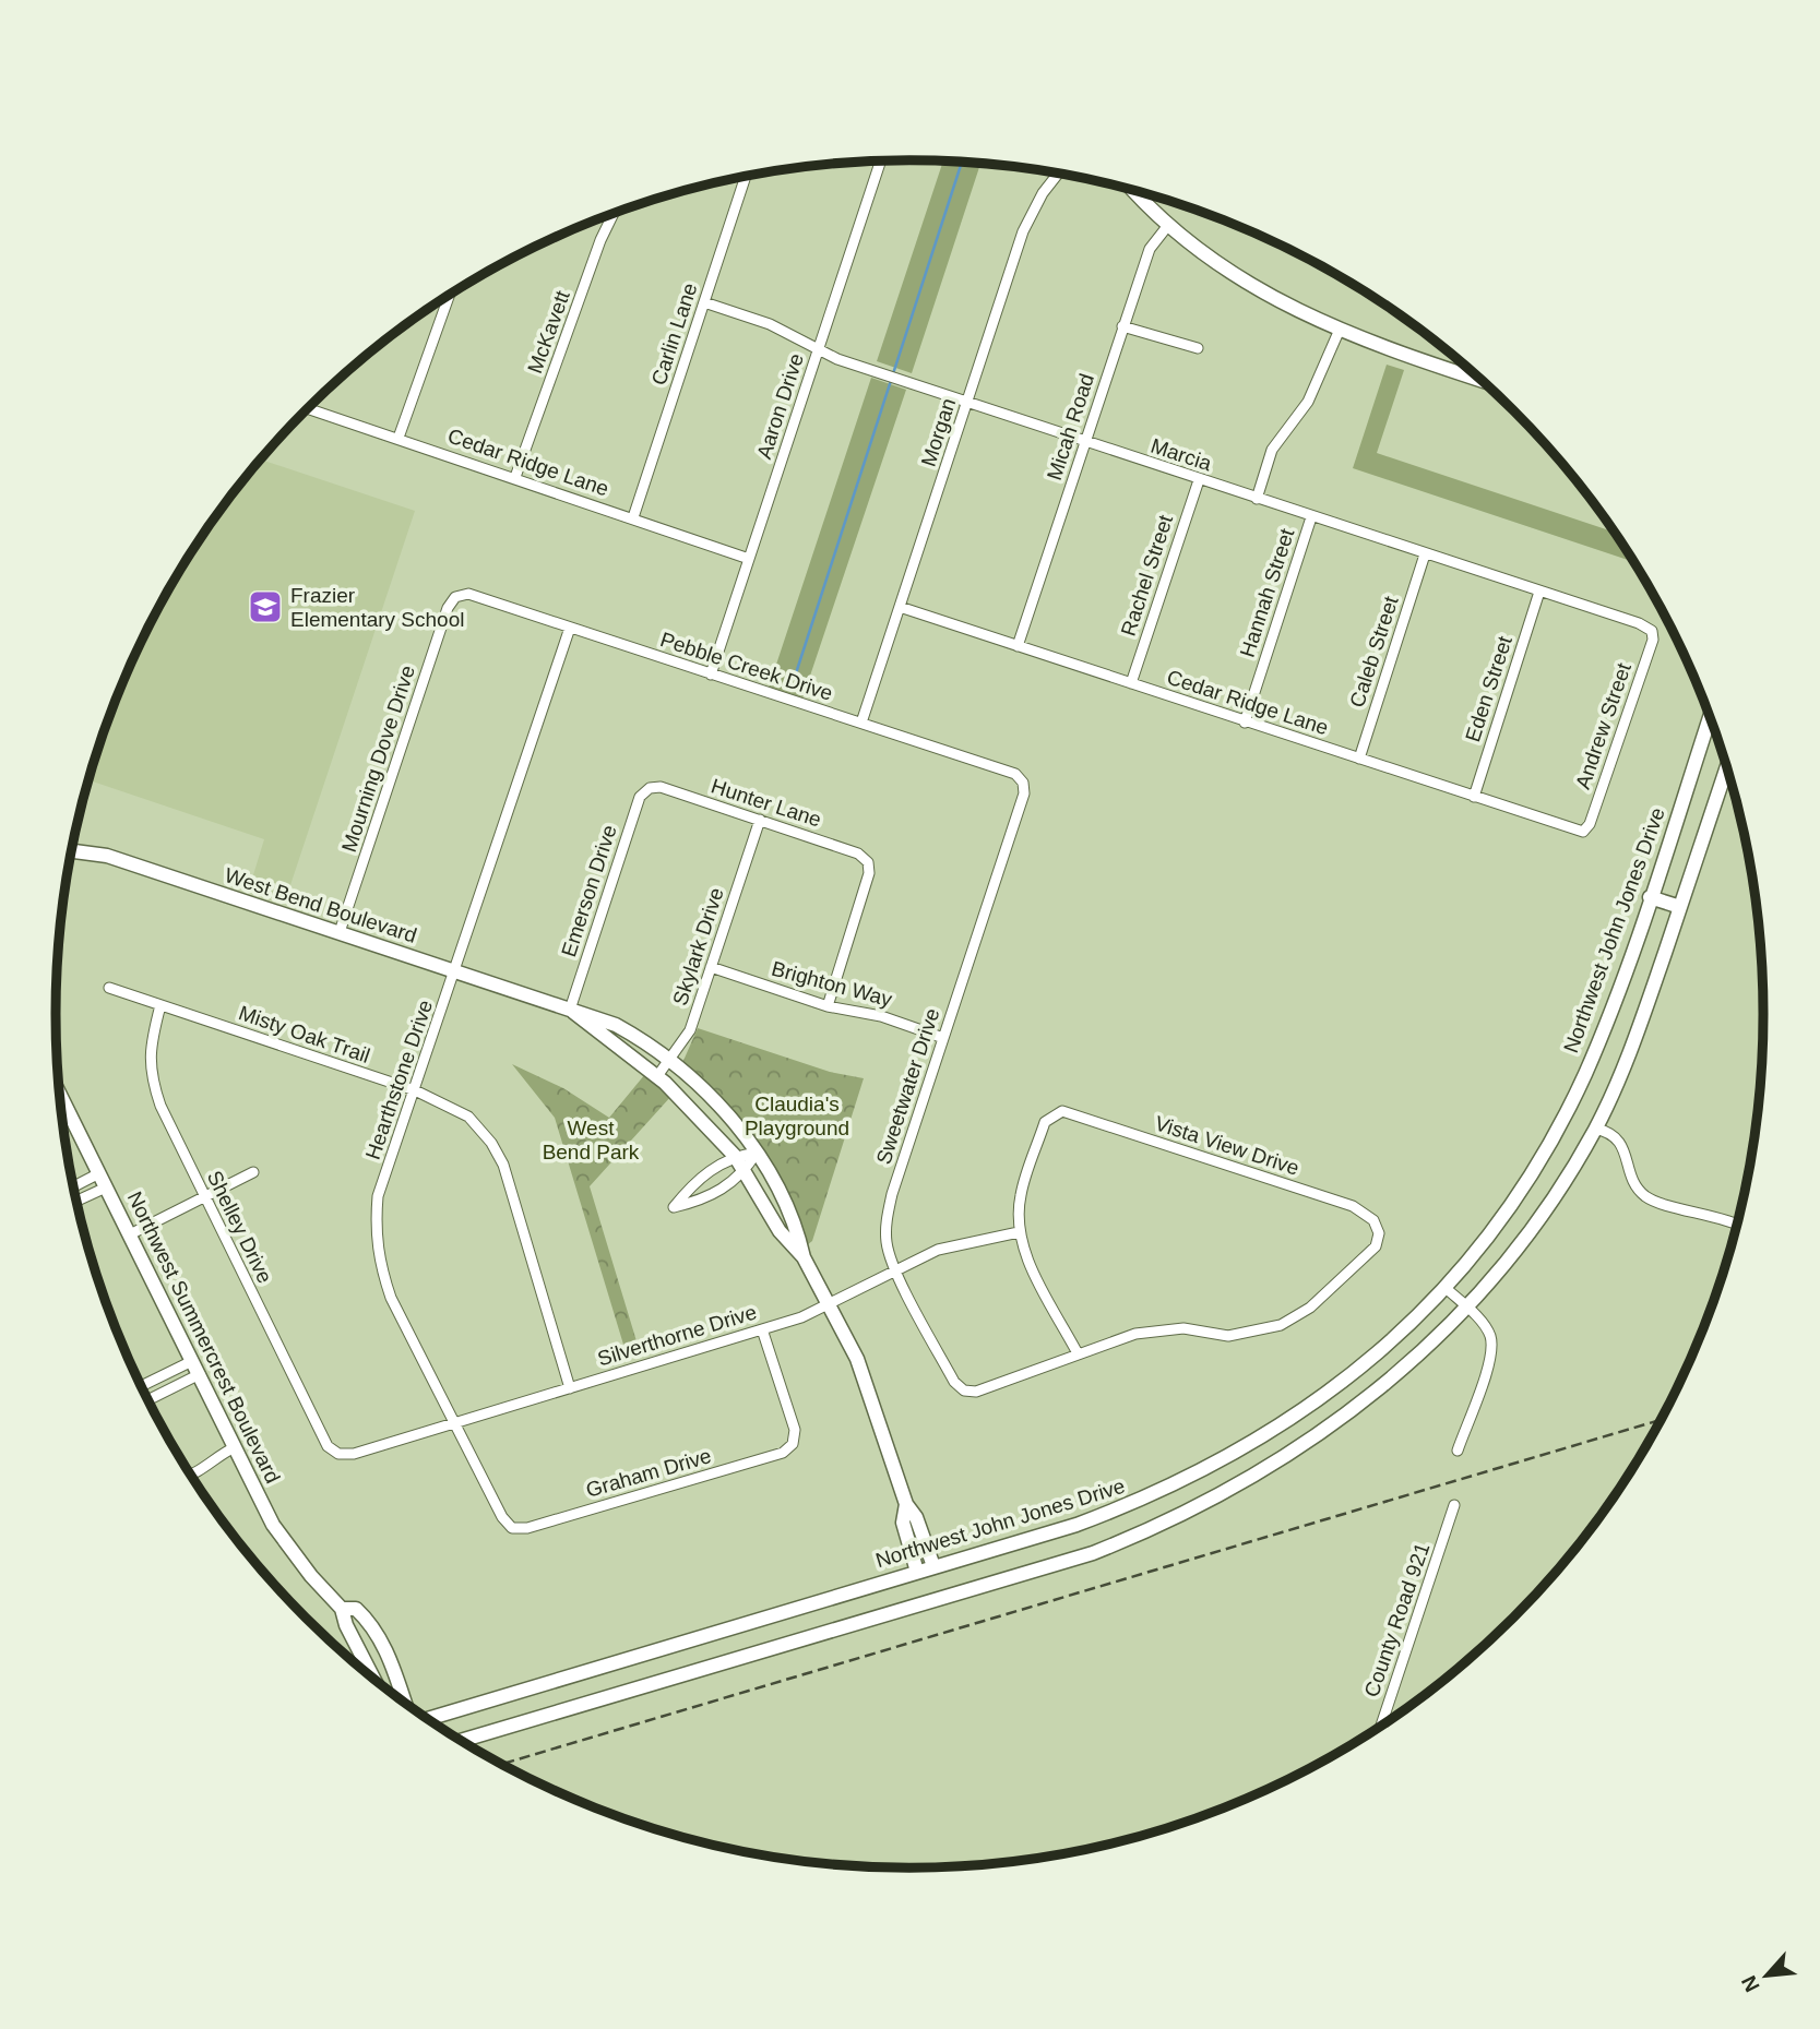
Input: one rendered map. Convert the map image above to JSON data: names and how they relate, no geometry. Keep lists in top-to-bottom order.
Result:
{
  "streets": {
    "main road": ["West Bend Boulevard", "Northwest John Jones Drive", "Northwest Summercrest Boulevard"],
    "street": [
      "McKavett",
      "Carlin Lane",
      "Aaron Drive",
      "Micah Road",
      "Morgan",
      "Marcia",
      "Cedar Ridge Lane",
      "Rachel Street",
      "Hannah Street",
      "Caleb Street",
      "Pebble Creek Drive",
      "Eden Street",
      "Andrew Street",
      "Mourning Dove Drive",
      "Hunter Lane",
      "Emerson Drive",
      "Skylark Drive",
      "Brighton Way",
      "Misty Oak Trail",
      "Hearthstone Drive",
      "Sweetwater Drive",
      "Vista View Drive",
      "Shelley Drive",
      "Silverthorne Drive",
      "Graham Drive",
      "County Road 921"
    ]
  },
  "crossings": [
    ["McKavett", "Cedar Ridge Lane"],
    ["Carlin Lane", "Marcia"],
    ["Carlin Lane", "Cedar Ridge Lane"],
    ["Aaron Drive", "Marcia"],
    ["Aaron Drive", "Cedar Ridge Lane"],
    ["Aaron Drive", "Pebble Creek Drive"],
    ["Micah Road", "Marcia"],
    ["Micah Road", "Cedar Ridge Lane"],
    ["Morgan", "Marcia"],
    ["Morgan", "Cedar Ridge Lane"],
    ["Morgan", "Pebble Creek Drive"],
    ["Marcia", "Rachel Street"],
    ["Marcia", "Hannah Street"],
    ["Marcia", "Caleb Street"],
    ["Marcia", "Eden Street"],
    ["Marcia", "Andrew Street"],
    ["Cedar Ridge Lane", "Rachel Street"],
    ["Cedar Ridge Lane", "Hannah Street"],
    ["Cedar Ridge Lane", "Caleb Street"],
    ["Cedar Ridge Lane", "Eden Street"],
    ["Cedar Ridge Lane", "Andrew Street"],
    ["Pebble Creek Drive", "Mourning Dove Drive"],
    ["Pebble Creek Drive", "Hearthstone Drive"],
    ["Pebble Creek Drive", "Sweetwater Drive"],
    ["Mourning Dove Drive", "West Bend Boulevard"],
    ["Hunter Lane", "Emerson Drive"],
    ["Hunter Lane", "Skylark Drive"],
    ["Hunter Lane", "Brighton Way"],
    ["Emerson Drive", "West Bend Boulevard"],
    ["West Bend Boulevard", "Northwest John Jones Drive"],
    ["West Bend Boulevard", "Skylark Drive"],
    ["West Bend Boulevard", "Hearthstone Drive"],
    ["West Bend Boulevard", "Silverthorne Drive"],
    ["Skylark Drive", "Brighton Way"],
    ["Brighton Way", "Sweetwater Drive"],
    ["Misty Oak Trail", "Hearthstone Drive"],
    ["Misty Oak Trail", "Shelley Drive"],
    ["Misty Oak Trail", "Silverthorne Drive"],
    ["Hearthstone Drive", "Silverthorne Drive"],
    ["Hearthstone Drive", "Graham Drive"],
    ["Sweetwater Drive", "Vista View Drive"],
    ["Sweetwater Drive", "Silverthorne Drive"],
    ["Vista View Drive", "Silverthorne Drive"],
    ["Shelley Drive", "Silverthorne Drive"],
    ["Silverthorne Drive", "Graham Drive"]
  ],
  "parks": ["Claudia's Playground", "West Bend Park"],
  "places": {
    "school or university": ["Frazier Elementary School"]
  },
  "north": "bottom left"
}
